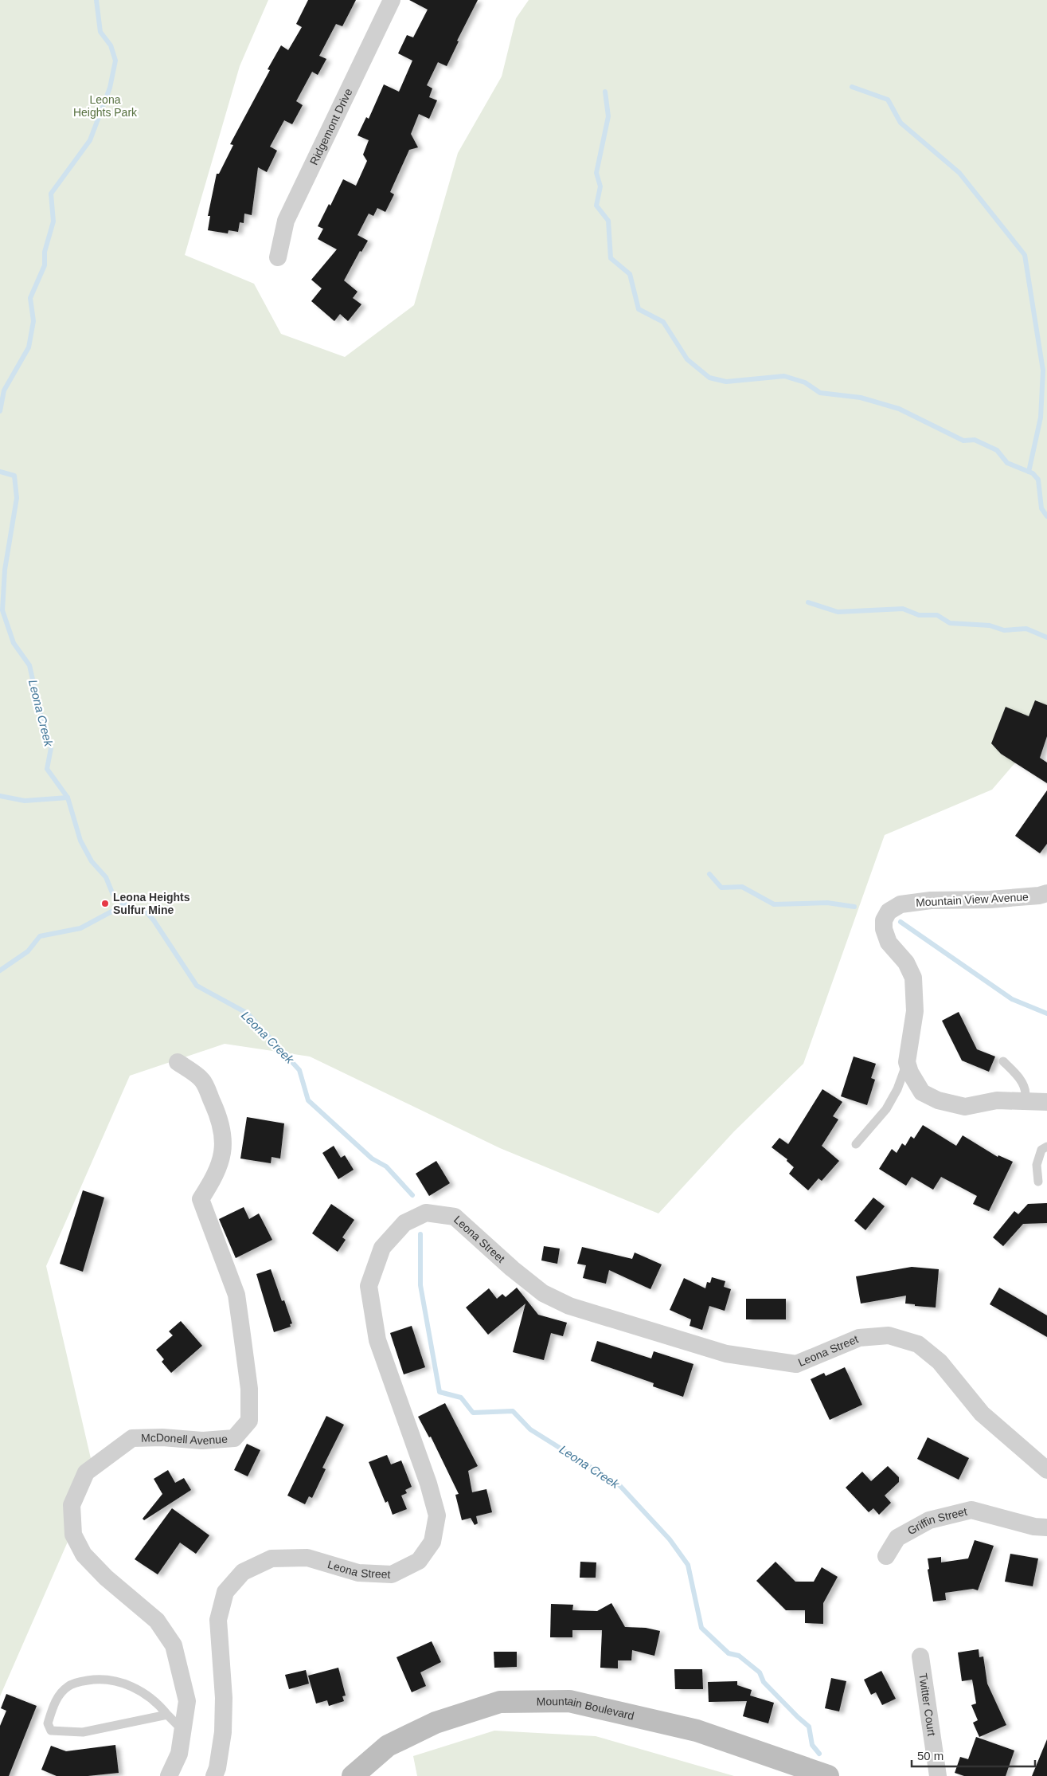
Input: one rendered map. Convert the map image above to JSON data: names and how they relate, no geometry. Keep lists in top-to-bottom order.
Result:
{
  "streets": {
    "street": [
      "Ridgemont Drive",
      "Mountain View Avenue",
      "Leona Street",
      "McDonell Avenue",
      "Griffin Street",
      "Twitter Court",
      "Mountain Boulevard"
    ]
  },
  "water": ["Leona Creek"],
  "parks": ["Leona Heights Park"],
  "places": ["Leona Heights Sulfur Mine"],
  "scale_bar": "50 m"
}
